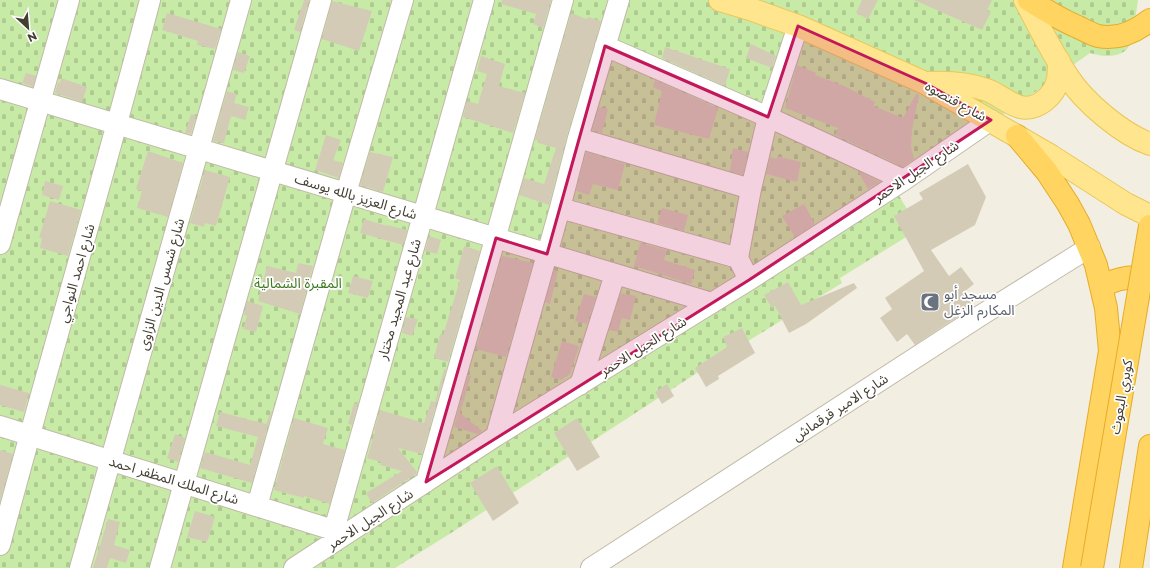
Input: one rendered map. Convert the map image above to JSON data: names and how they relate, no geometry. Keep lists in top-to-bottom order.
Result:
{
  "streets": {
    "highway": ["كوبري البعوث"],
    "main road": ["شارع قنصوه"],
    "street": [
      "شارع الجبل الاحمر",
      "شارع العزيز بالله يوسف",
      "شارع احمد النواجي",
      "شارع شمس الدين الزاوى",
      "شارع عبد المجيد مختار",
      "شارع الامير قرقماش",
      "شارع الملك المظفر احمد"
    ]
  },
  "crossings": [
    ["شارع قنصوه", "شارع الجبل الاحمر"],
    ["شارع الجبل الاحمر", "شارع العزيز بالله يوسف"],
    ["شارع الجبل الاحمر", "شارع عبد المجيد مختار"],
    ["شارع الجبل الاحمر", "شارع الملك المظفر احمد"],
    ["شارع العزيز بالله يوسف", "شارع احمد النواجي"],
    ["شارع العزيز بالله يوسف", "شارع شمس الدين الزاوى"],
    ["شارع العزيز بالله يوسف", "شارع عبد المجيد مختار"],
    ["شارع احمد النواجي", "شارع الملك المظفر احمد"],
    ["شارع شمس الدين الزاوى", "شارع الملك المظفر احمد"],
    ["شارع عبد المجيد مختار", "شارع الملك المظفر احمد"]
  ],
  "parks": ["المقبرة الشمالية"],
  "places": {
    "mosque": ["مسجد أبو المكارم الزغل"]
  },
  "north": "bottom right"
}
